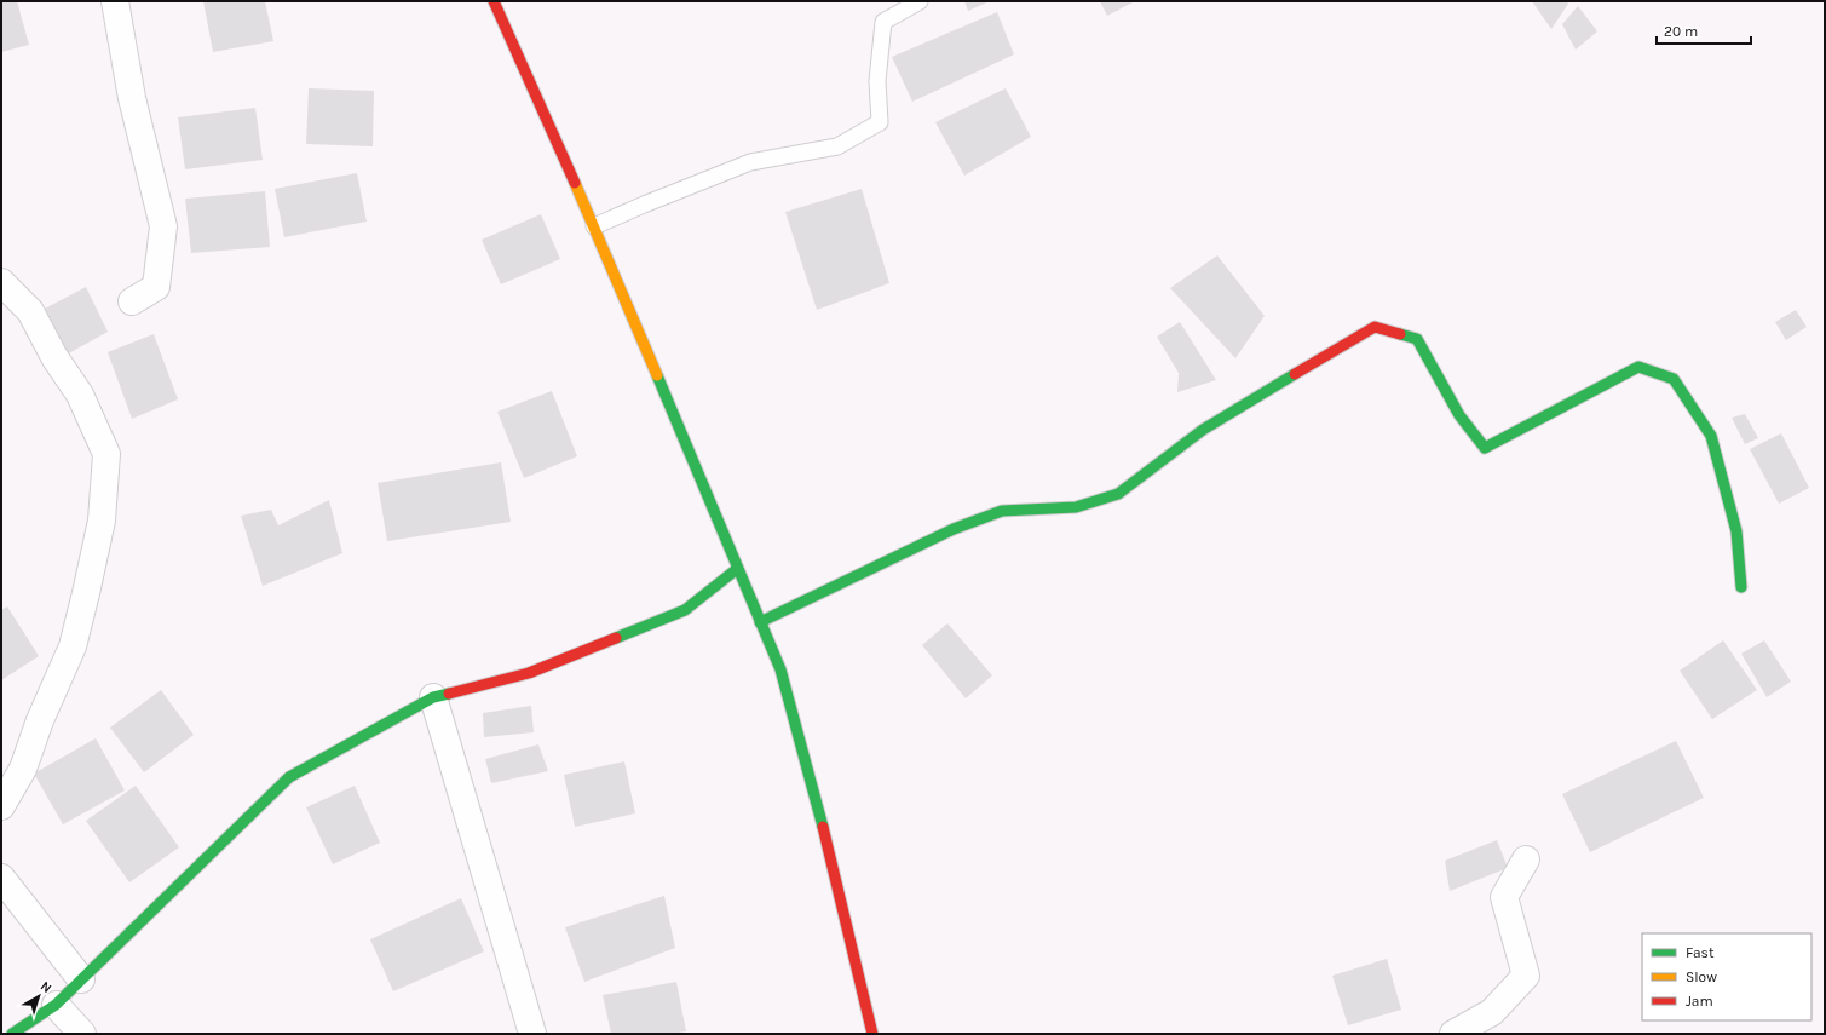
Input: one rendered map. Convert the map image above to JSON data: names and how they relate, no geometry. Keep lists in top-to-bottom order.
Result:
{
  "legend": ["Fast", "Slow", "Jam"],
  "scale_bar": "20 m",
  "north": "top right"
}
